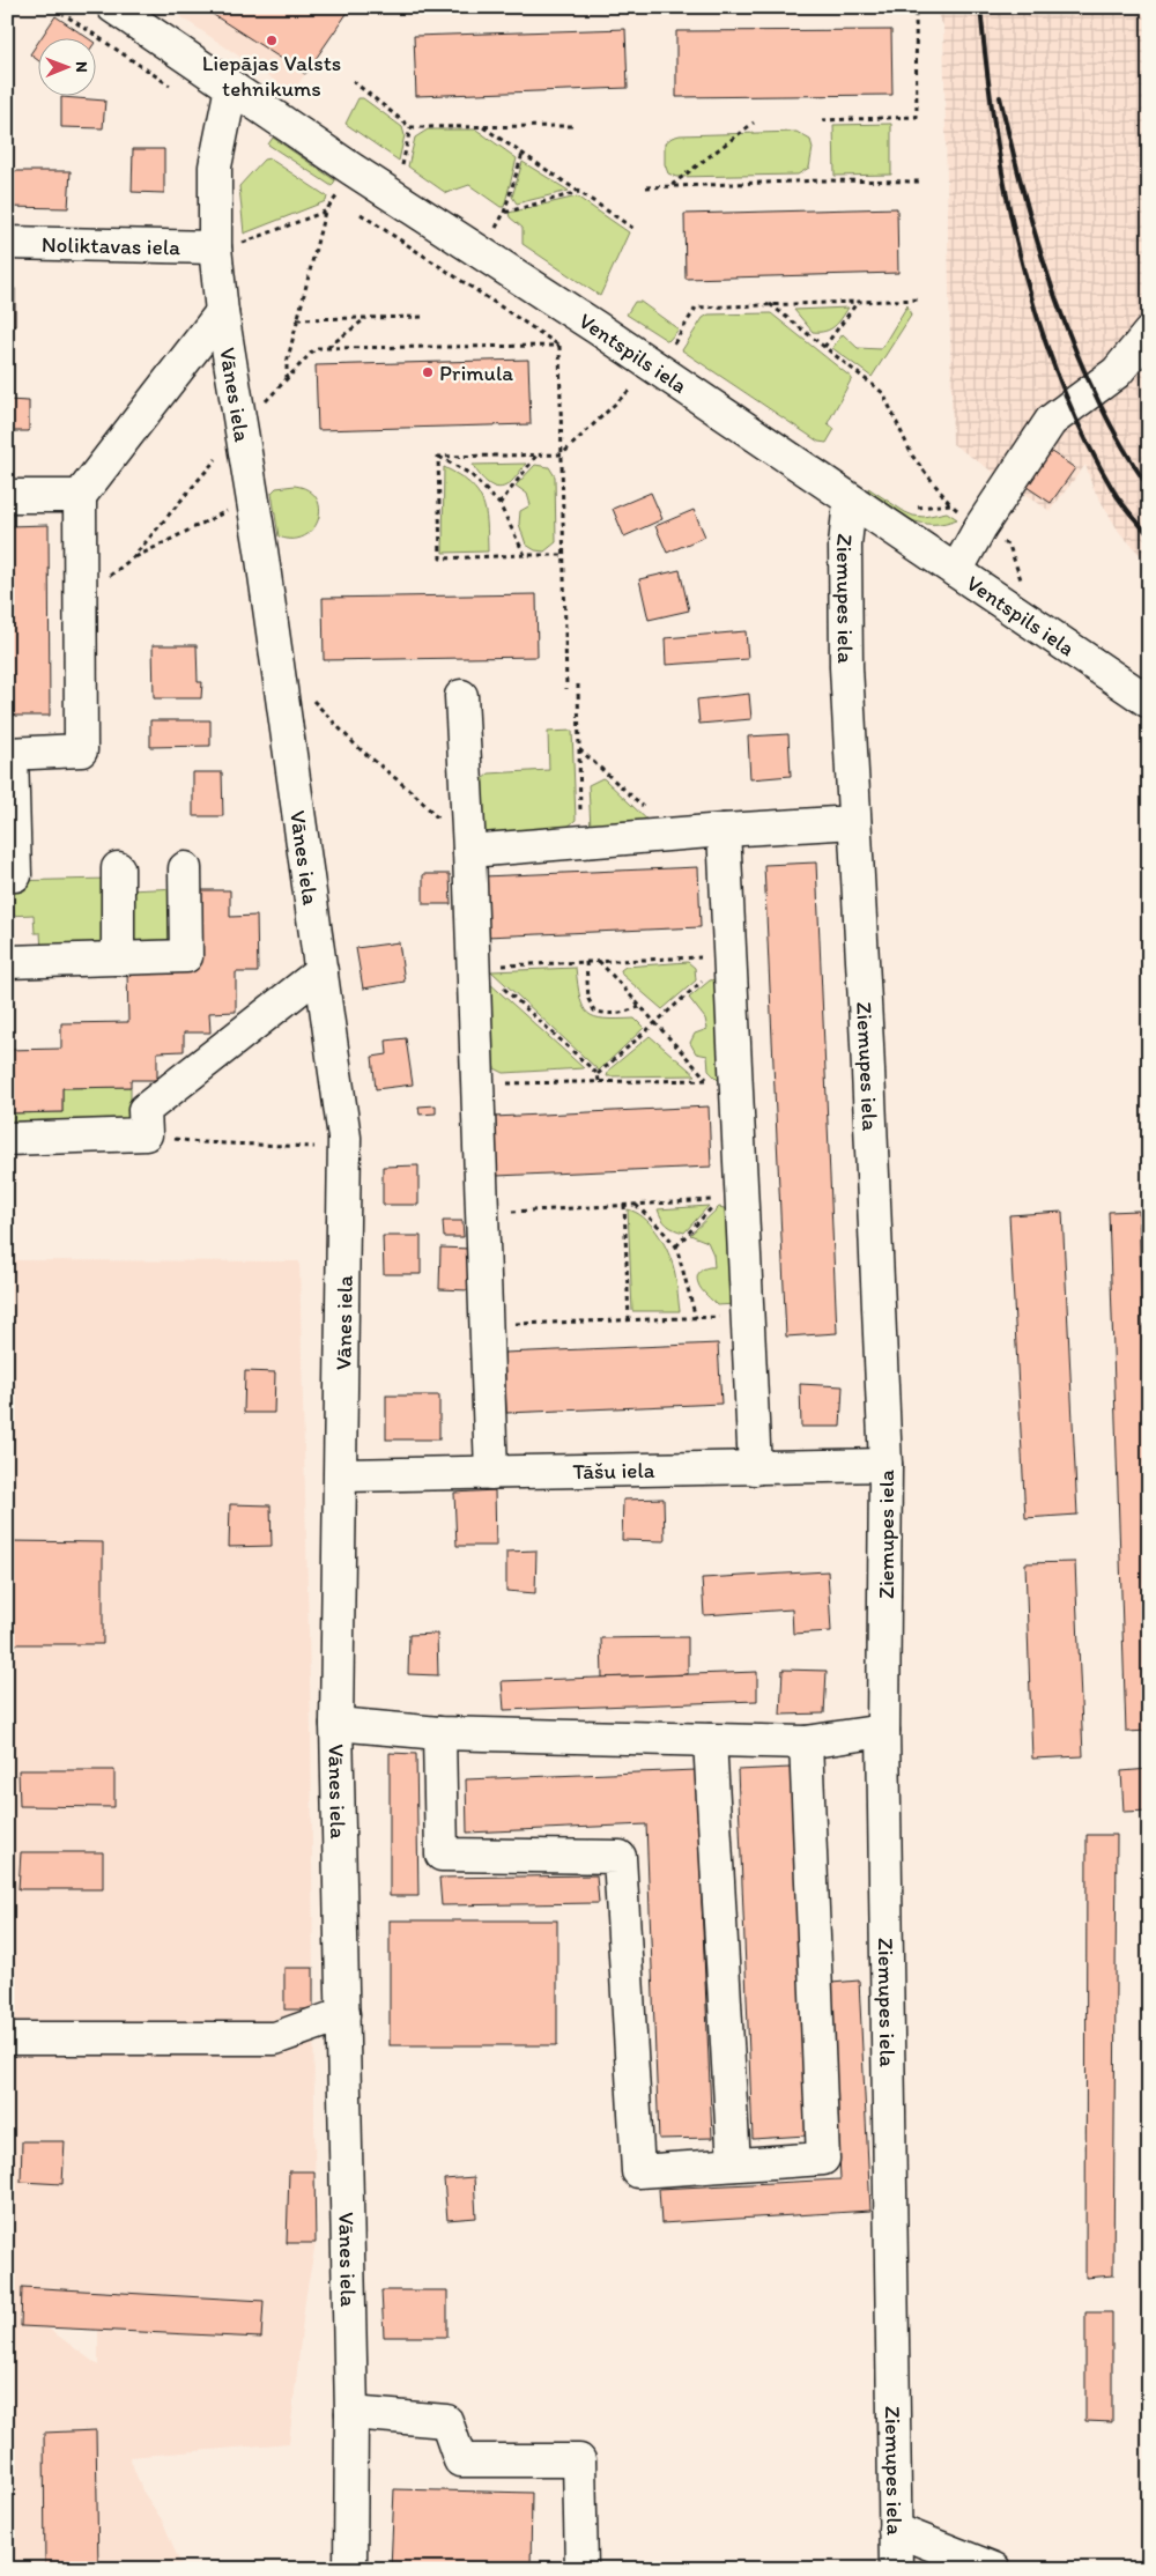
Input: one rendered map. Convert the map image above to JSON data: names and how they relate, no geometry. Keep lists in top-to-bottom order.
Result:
{
  "streets": {
    "street": [
      "Noliktavas iela",
      "Ventspils iela",
      "Vānes iela",
      "Ziemupes iela",
      "Tāšu iela"
    ]
  },
  "crossings": [
    ["Noliktavas iela", "Vānes iela"],
    ["Ventspils iela", "Vānes iela"],
    ["Ventspils iela", "Ziemupes iela"],
    ["Vānes iela", "Tāšu iela"],
    ["Ziemupes iela", "Tāšu iela"]
  ],
  "places": ["Liepājas Valsts tehnikums", "Primula"],
  "north": "right"
}
